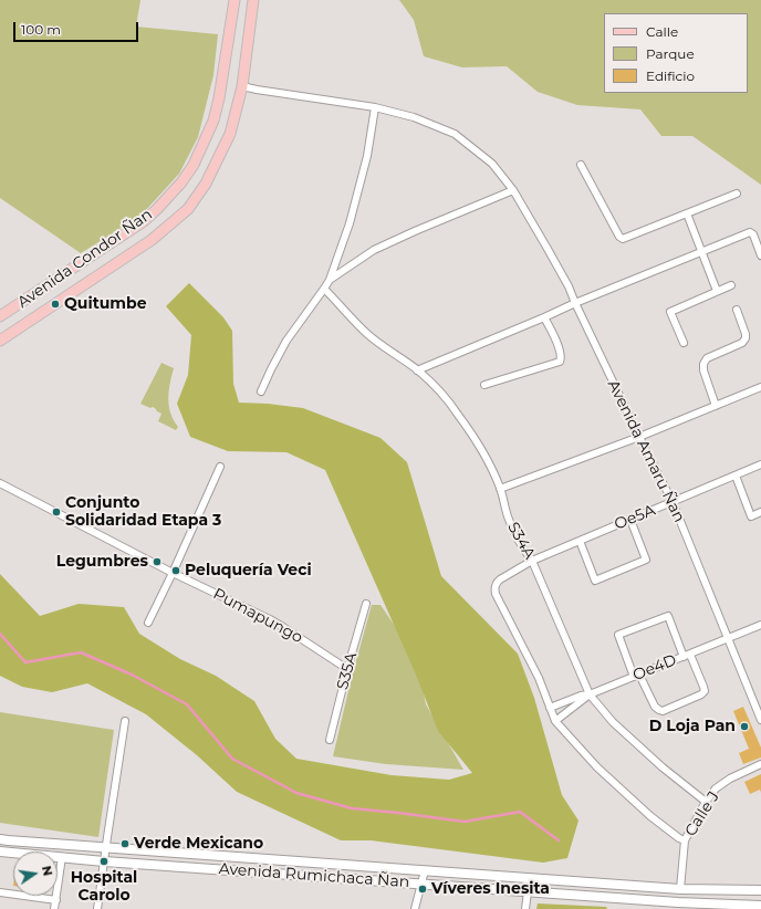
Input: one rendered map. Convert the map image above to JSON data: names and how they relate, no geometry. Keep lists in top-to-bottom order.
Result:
{
  "streets": {
    "main road": ["Avenida Condor Ñan", "Avenida Rumichaca Ñan"],
    "street": [
      "Avenida Amaru Ñan",
      "Oe5A",
      "S34A",
      "Pumapungo",
      "Oe4D",
      "S35A",
      "Calle J"
    ]
  },
  "crossings": [
    ["Avenida Condor Ñan", "Avenida Amaru Ñan"],
    ["Avenida Amaru Ñan", "Oe5A"],
    ["Avenida Amaru Ñan", "Oe4D"],
    ["Oe5A", "S34A"],
    ["S34A", "Oe4D"],
    ["S34A", "Calle J"],
    ["Pumapungo", "S35A"],
    ["Calle J", "Avenida Rumichaca Ñan"]
  ],
  "places": [
    "Quitumbe",
    "Conjunto Solidaridad Etapa 3",
    "Legumbres",
    "Peluquería Veci",
    "D Loja Pan",
    "Verde Mexicano",
    "Hospital Carolo",
    "Víveres Inesita"
  ],
  "legend": ["Calle", "Parque", "Edificio"],
  "scale_bar": "100 m",
  "north": "right"
}
